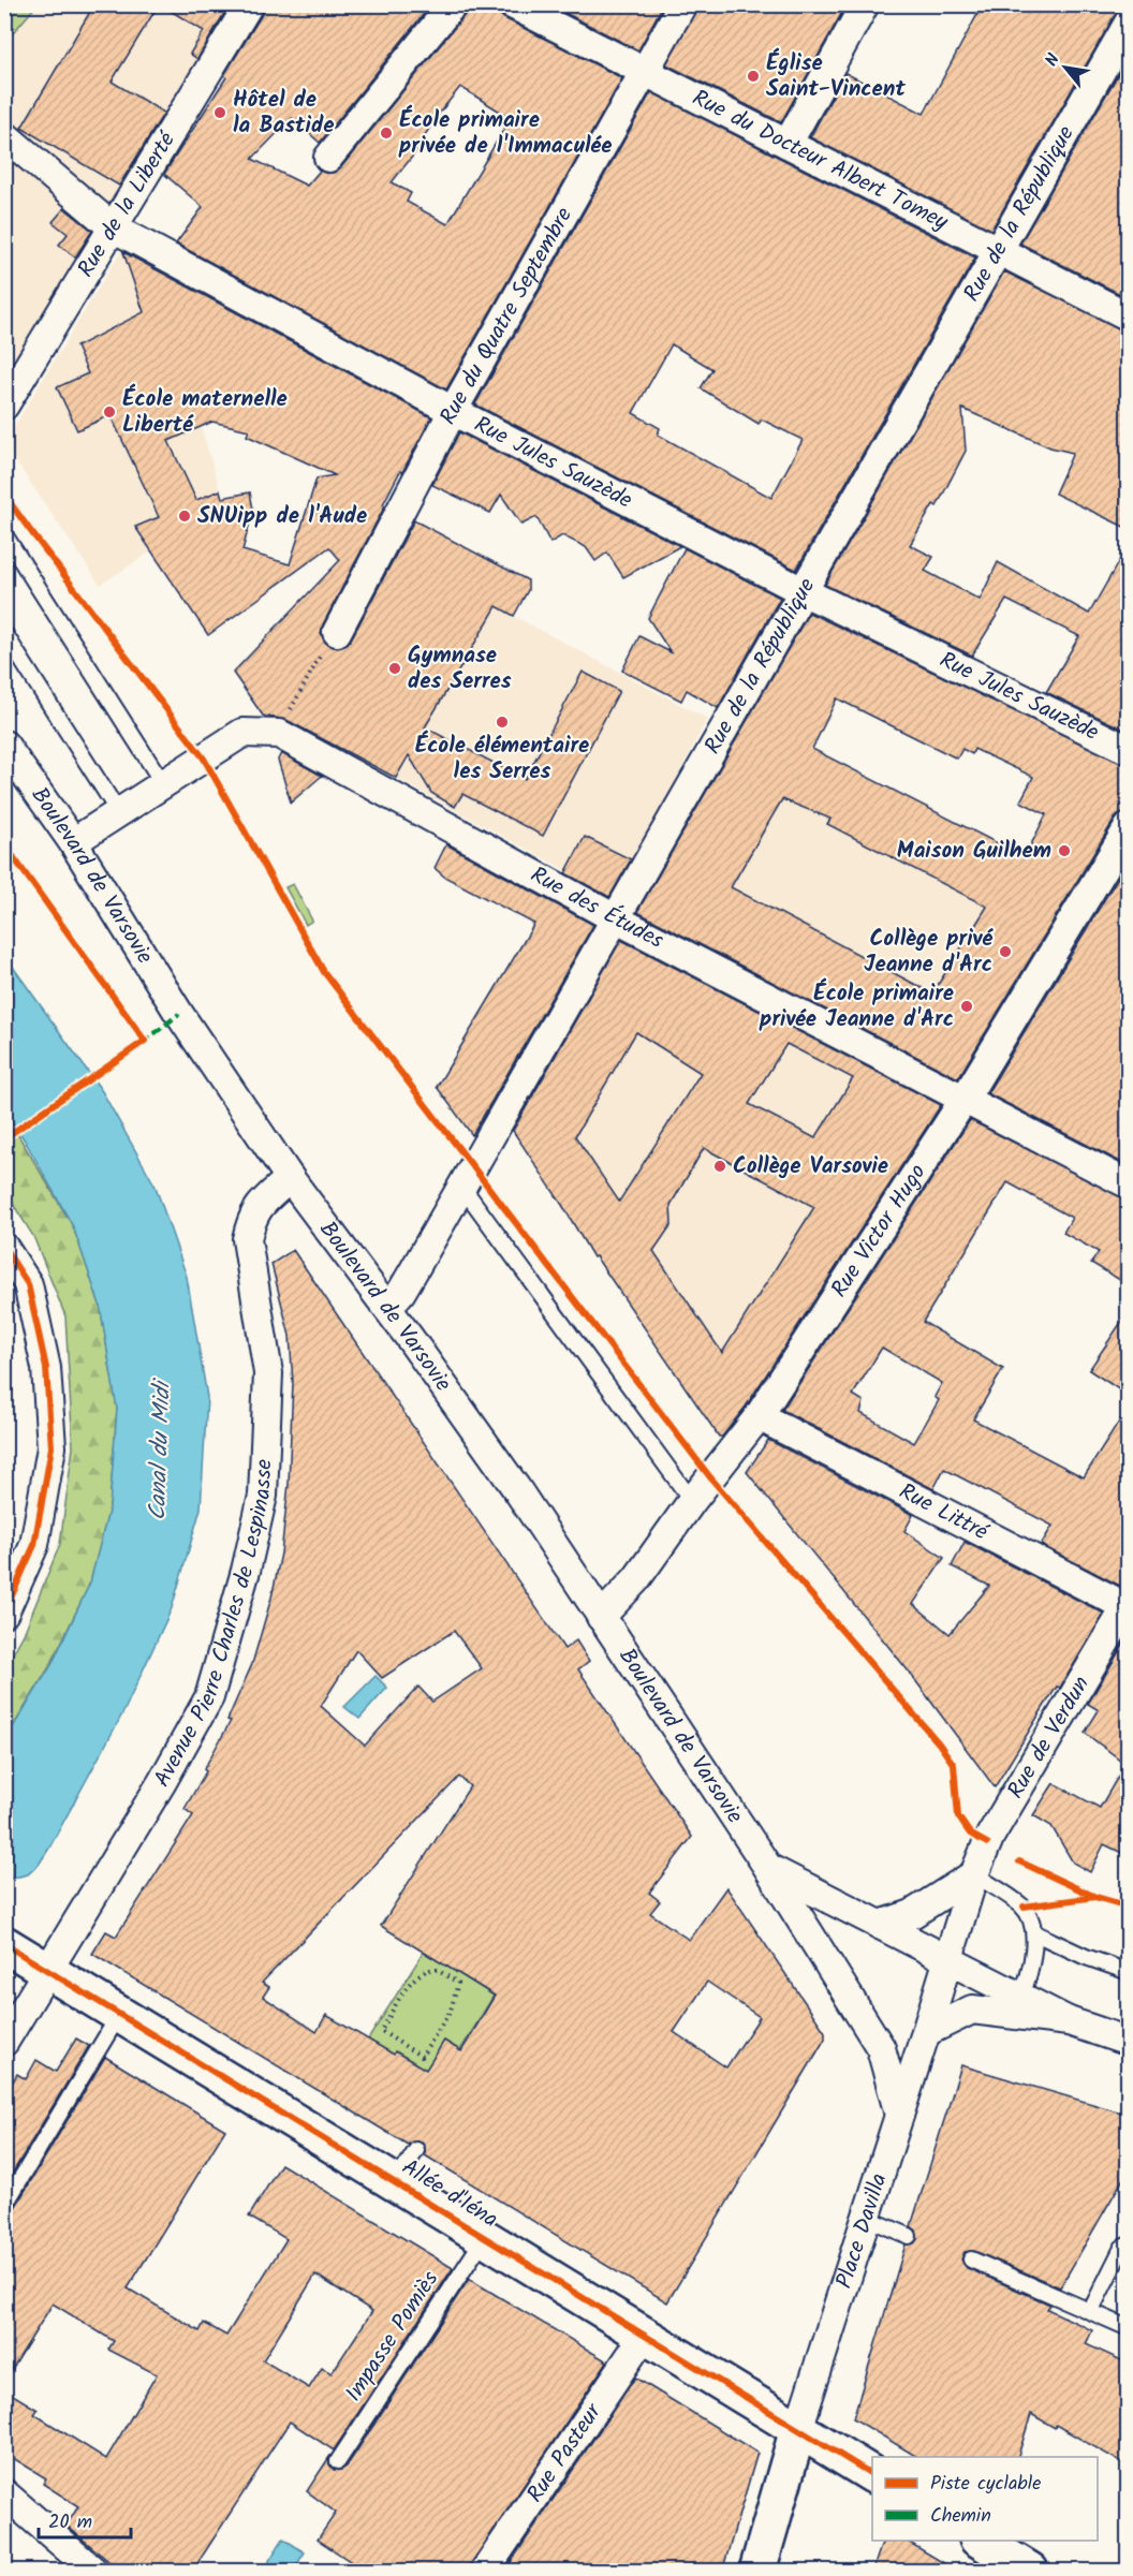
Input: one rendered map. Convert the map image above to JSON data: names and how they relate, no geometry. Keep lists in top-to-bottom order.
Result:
{
  "streets": {
    "main road": ["Allée d'Iéna"],
    "street": [
      "Rue du Docteur Albert Tomey",
      "Rue de la Liberté",
      "Rue de la République",
      "Rue du Quatre Septembre",
      "Rue Jules Sauzède",
      "Boulevard de Varsovie",
      "Rue des Études",
      "Rue Victor Hugo",
      "Rue Littré",
      "Avenue Pierre Charles de Lespinasse",
      "Rue de Verdun",
      "Place Davilla",
      "Rue Pasteur"
    ],
    "lane": ["Impasse Pomiès"]
  },
  "crossings": [
    ["Rue du Docteur Albert Tomey", "Rue de la République"],
    ["Rue du Docteur Albert Tomey", "Rue du Quatre Septembre"],
    ["Rue de la Liberté", "Rue Jules Sauzède"],
    ["Rue de la République", "Rue Jules Sauzède"],
    ["Rue de la République", "Boulevard de Varsovie"],
    ["Rue de la République", "Rue des Études"],
    ["Rue du Quatre Septembre", "Rue Jules Sauzède"],
    ["Boulevard de Varsovie", "Rue des Études"],
    ["Boulevard de Varsovie", "Rue Victor Hugo"],
    ["Boulevard de Varsovie", "Avenue Pierre Charles de Lespinasse"],
    ["Boulevard de Varsovie", "Rue de Verdun"],
    ["Boulevard de Varsovie", "Place Davilla"],
    ["Rue des Études", "Rue Victor Hugo"],
    ["Rue Victor Hugo", "Rue Littré"],
    ["Rue Littré", "Rue de Verdun"],
    ["Avenue Pierre Charles de Lespinasse", "Allée d'Iéna"],
    ["Rue de Verdun", "Place Davilla"],
    ["Allée d'Iéna", "Place Davilla"],
    ["Allée d'Iéna", "Impasse Pomiès"],
    ["Allée d'Iéna", "Rue Pasteur"]
  ],
  "water": ["Canal du Midi"],
  "places": [
    "Église Saint-Vincent",
    "Hôtel de la Bastide",
    "École primaire privée de l'Immaculée",
    "École maternelle Liberté",
    "SNUipp de l'Aude",
    "Gymnase des Serres",
    "École élémentaire les Serres",
    "Maison Guilhem",
    "Collège privé Jeanne d'Arc",
    "École primaire privée Jeanne d'Arc",
    "Collège Varsovie"
  ],
  "legend": ["Piste cyclable", "Chemin"],
  "scale_bar": "20 m",
  "north": "top left"
}
